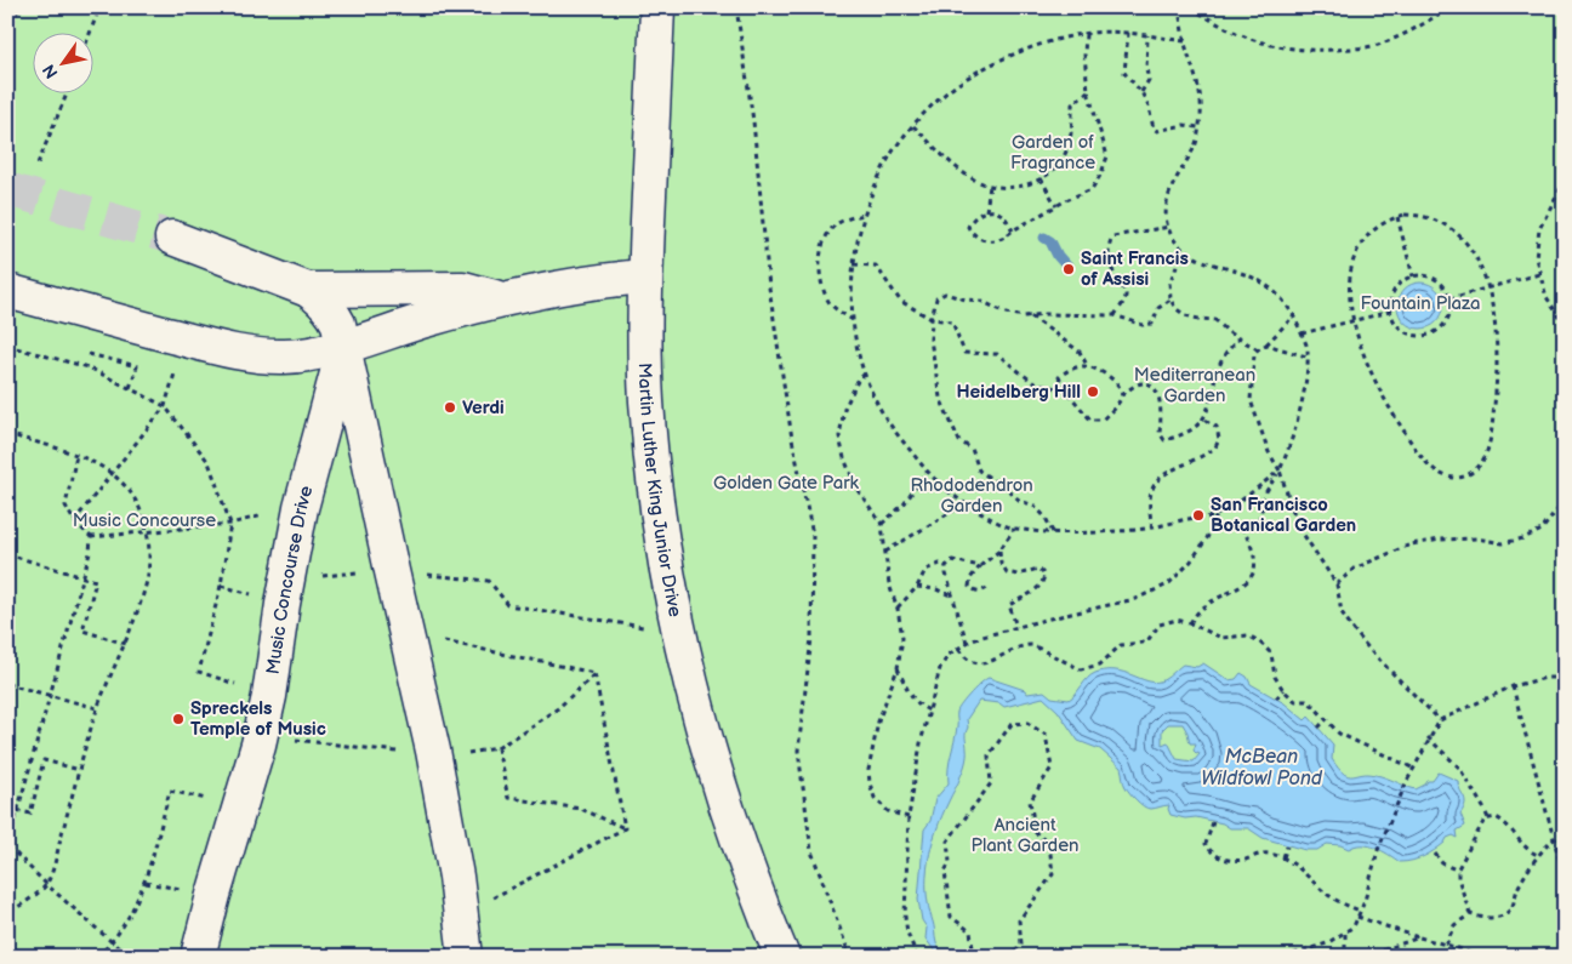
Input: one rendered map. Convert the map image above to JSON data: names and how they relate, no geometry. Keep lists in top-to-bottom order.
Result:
{
  "streets": {
    "street": ["Martin Luther King Junior Drive", "Music Concourse Drive"]
  },
  "water": ["McBean Wildfowl Pond"],
  "parks": [
    "Garden of Fragrance",
    "Fountain Plaza",
    "Mediterranean Garden",
    "Golden Gate Park",
    "Rhododendron Garden",
    "Music Concourse",
    "Ancient Plant Garden"
  ],
  "places": [
    "Saint Francis of Assisi",
    "Heidelberg Hill",
    "Verdi",
    "San Francisco Botanical Garden",
    "Spreckels Temple of Music"
  ],
  "north": "bottom left"
}
